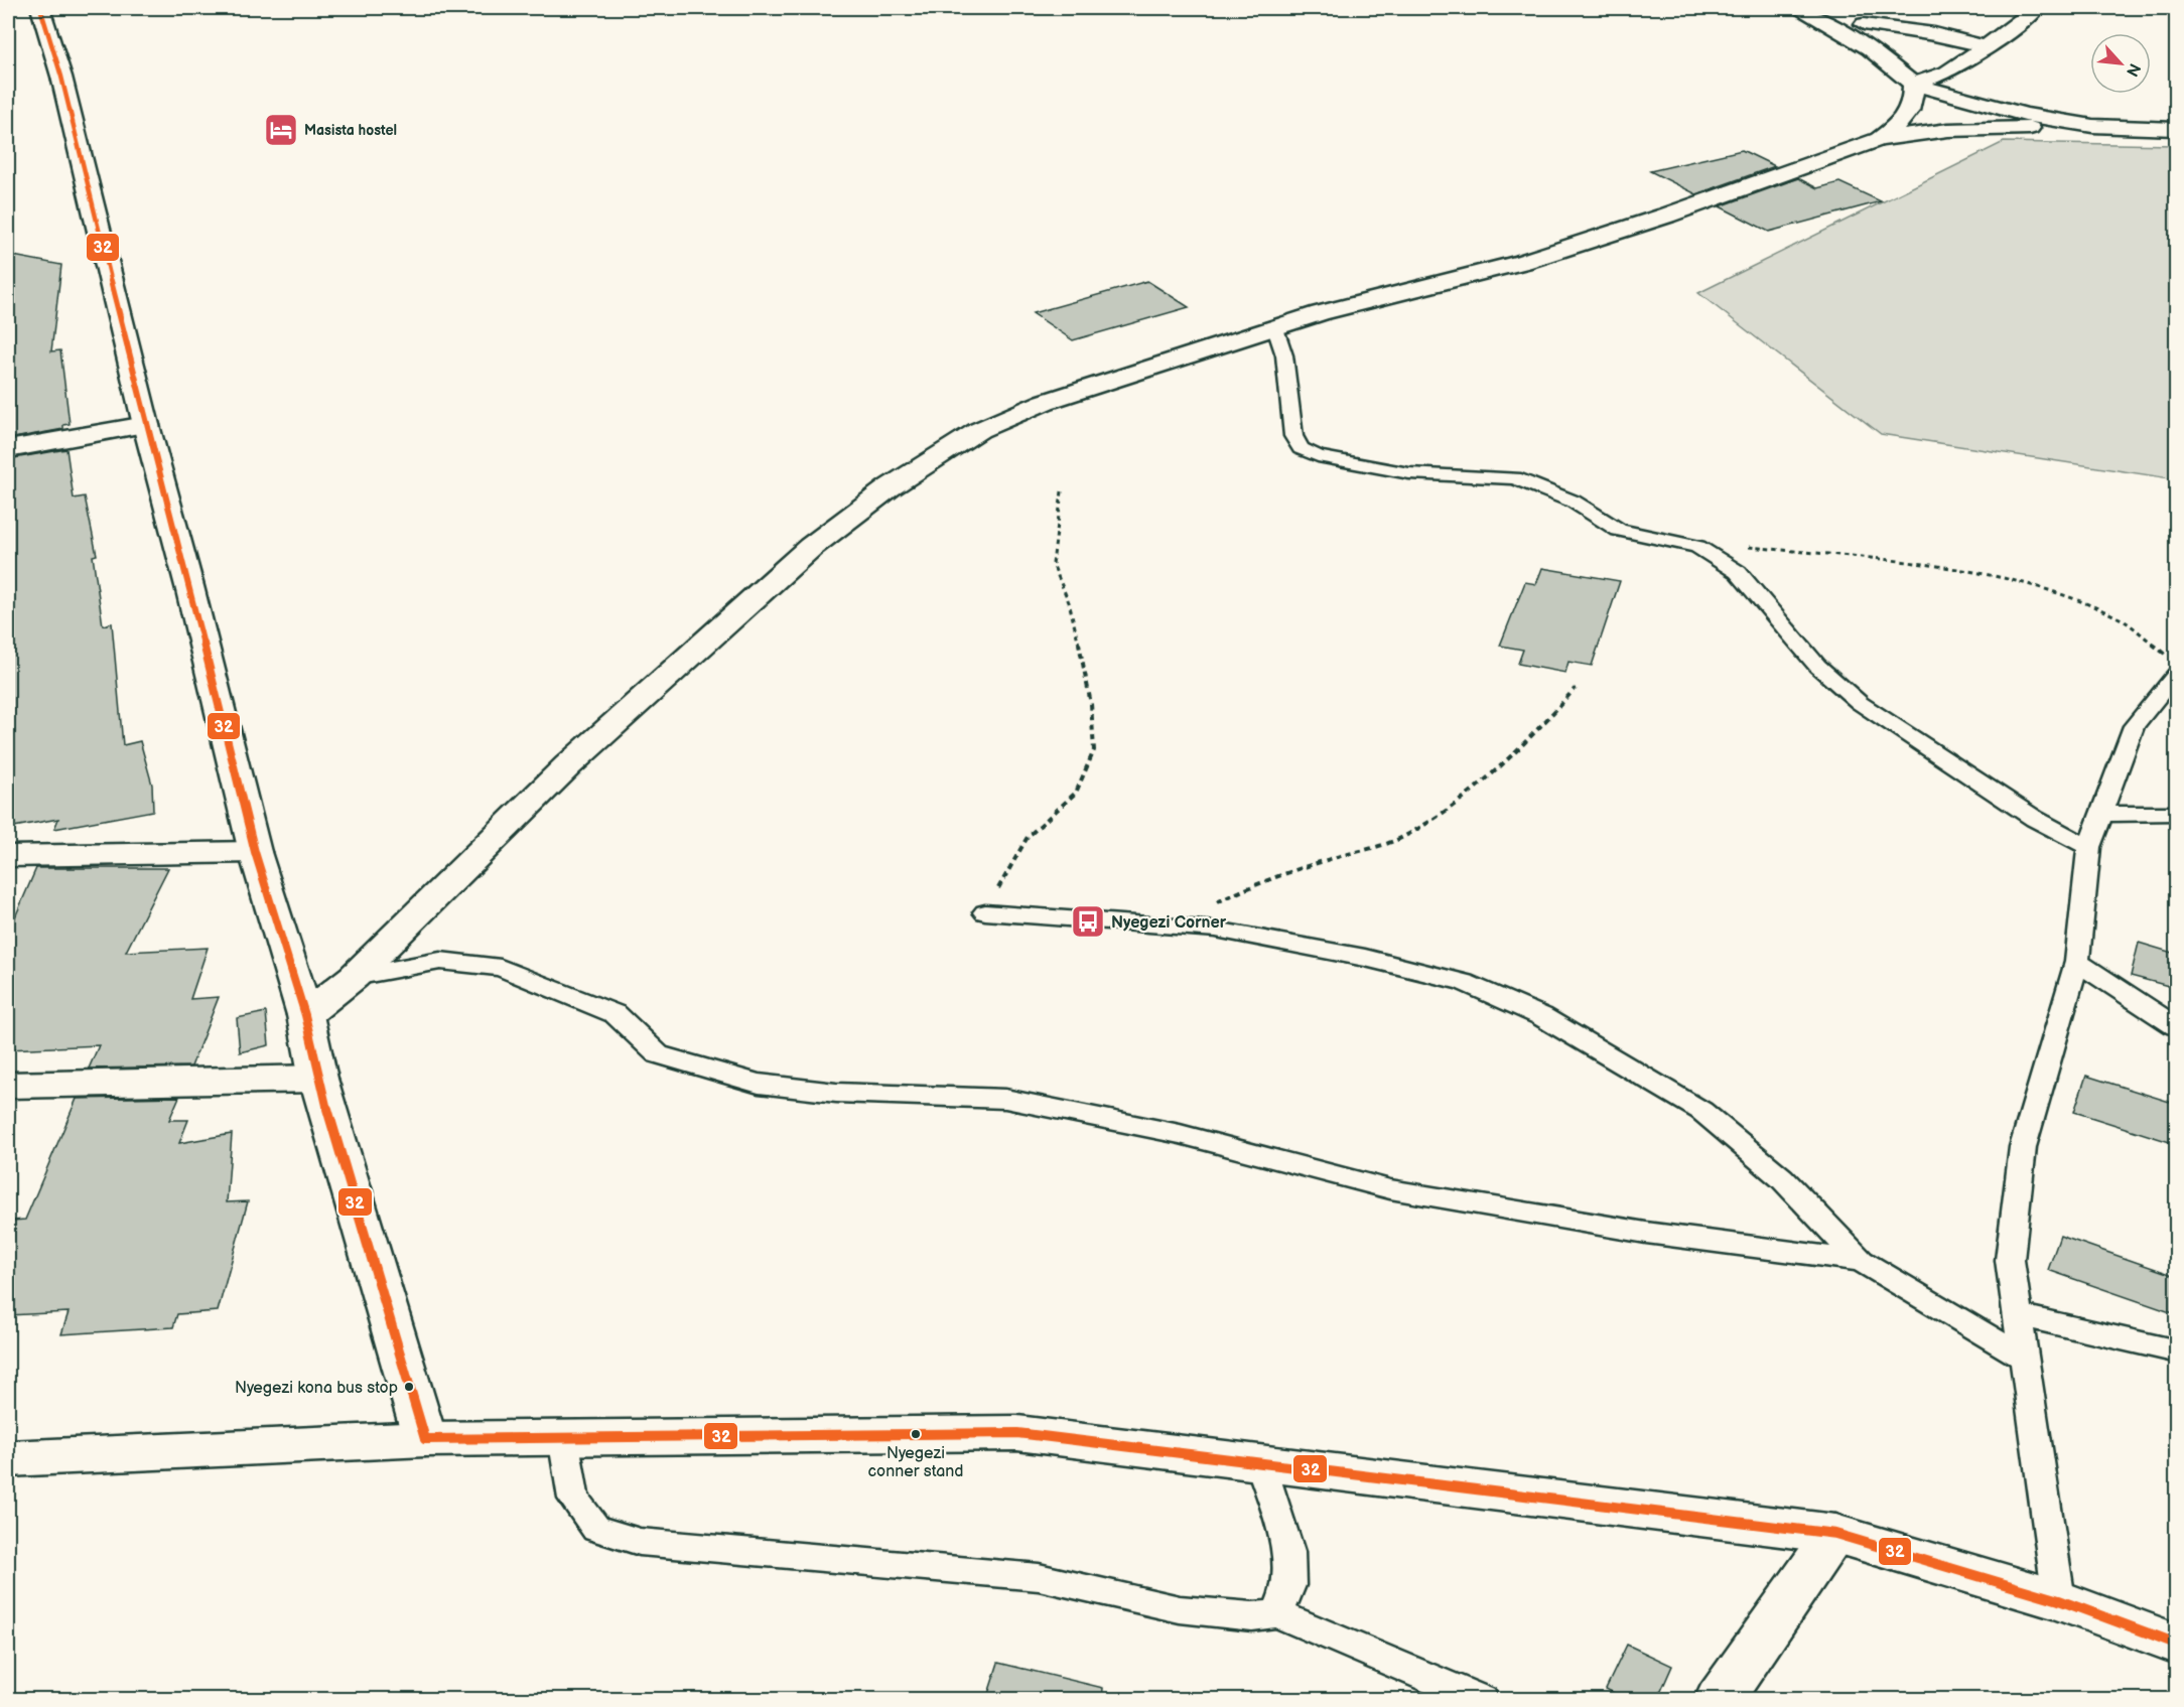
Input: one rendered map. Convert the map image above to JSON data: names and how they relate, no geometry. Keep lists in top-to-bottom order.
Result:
{
  "places": {
    "hotel": ["Masista hostel"],
    "bus stop": ["Nyegezi Corner"],
    "other": ["Nyegezi kona bus stop", "Nyegezi conner stand"]
  },
  "lines": ["transit line 32"],
  "north": "bottom right"
}
